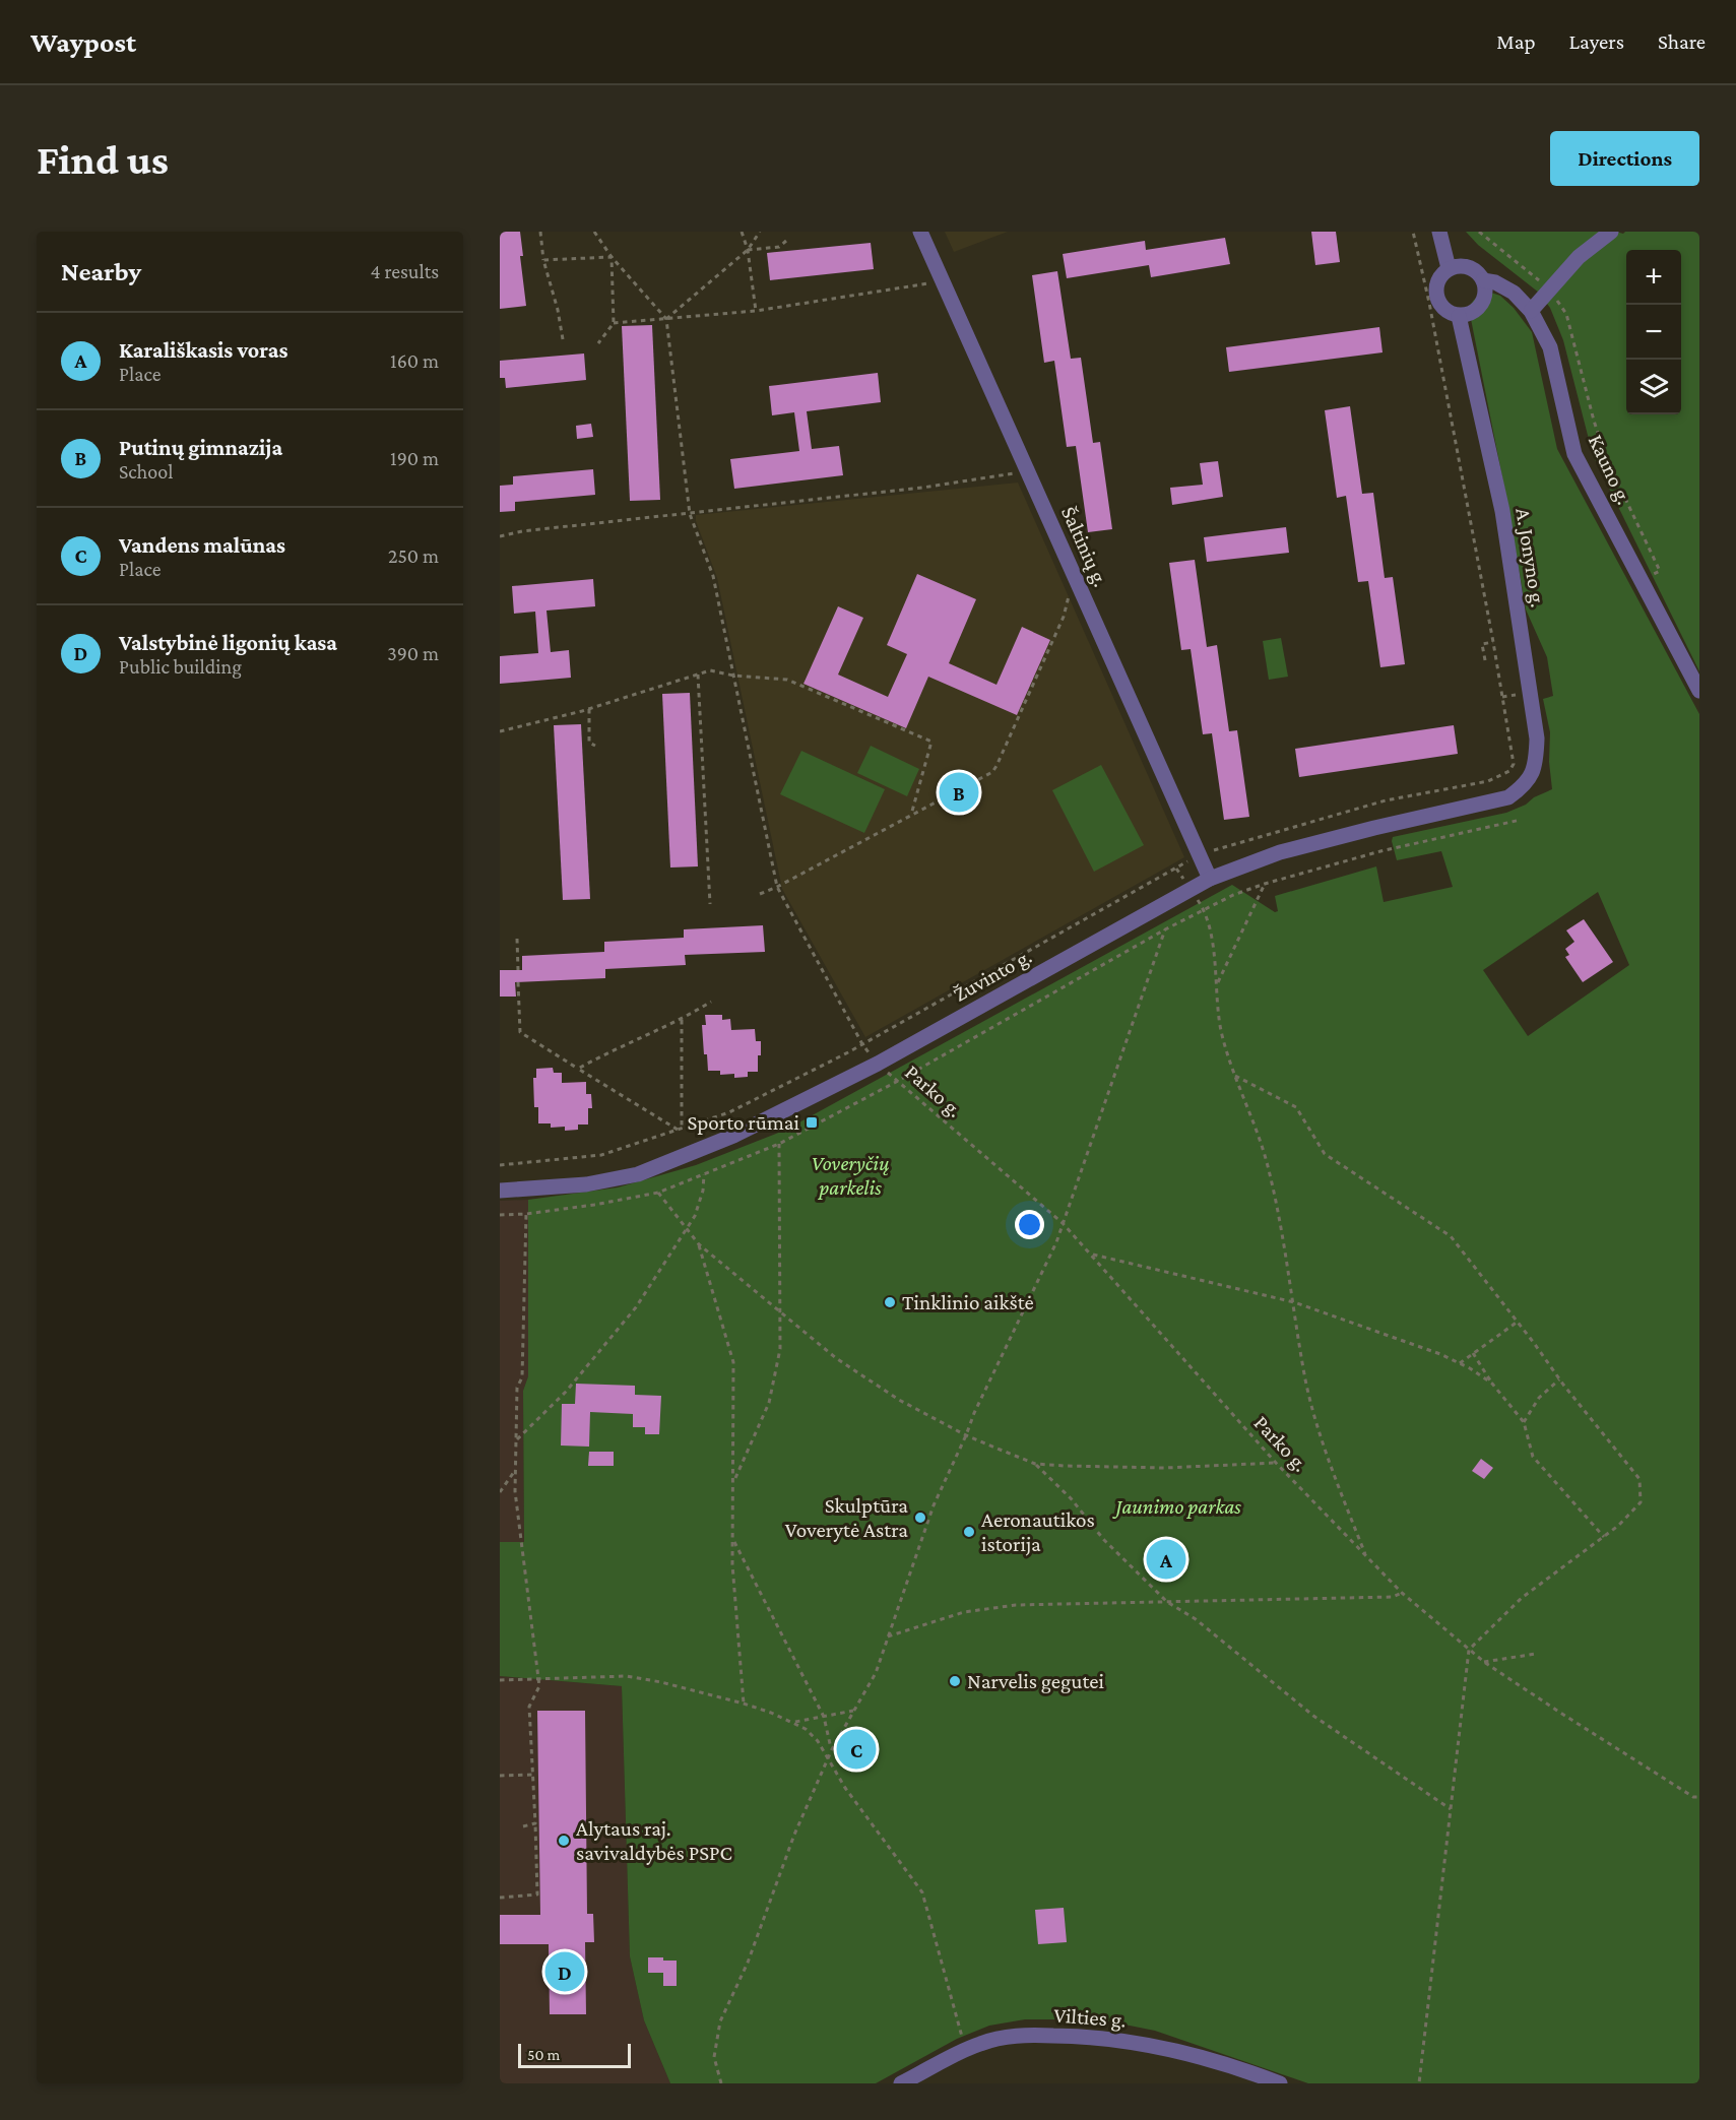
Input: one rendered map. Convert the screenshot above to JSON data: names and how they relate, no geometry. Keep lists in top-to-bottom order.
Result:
{
  "streets": {
    "street": [
      "Kauno g.",
      "Šaltinių g.",
      "A. Jonyno g.",
      "Žuvinto g.",
      "Vilties g."
    ],
    "path": ["Parko g."]
  },
  "crossings": [
    ["Kauno g.", "A. Jonyno g."],
    ["Šaltinių g.", "Žuvinto g."],
    ["A. Jonyno g.", "Žuvinto g."],
    ["Žuvinto g.", "Parko g."]
  ],
  "parks": ["Voveryčių parkelis", "Jaunimo parkas"],
  "places": {
    "transit": ["Sporto rūmai"],
    "other": [
      "Tinklinio aikštė",
      "Skulptūra Voverytė Astra",
      "Aeronautikos istorija",
      "Narvelis gegutei",
      "Alytaus raj. savivaldybės PSPC"
    ]
  },
  "scale_bar": "50 m",
  "page": {
    "header": "Waypost",
    "nav": ["Map", "Layers", "Share"],
    "buttons": "Directions",
    "title": "Find us",
    "heading": ["Nearby", "4 results"],
    "map_buttons": ["+", "−"],
    "list": [
      {
        "mark": "A",
        "name": "Karališkasis voras",
        "note": "Place",
        "value": "160 m"
      },
      {
        "mark": "B",
        "name": "Putinų gimnazija",
        "note": "School",
        "value": "190 m"
      },
      {
        "mark": "C",
        "name": "Vandens malūnas",
        "note": "Place",
        "value": "250 m"
      },
      {
        "mark": "D",
        "name": "Valstybinė ligonių kasa",
        "note": "Public building",
        "value": "390 m"
      }
    ],
    "pins": [
      "B",
      "A",
      "C",
      "D"
    ],
    "scale": "50 m"
  }
}
